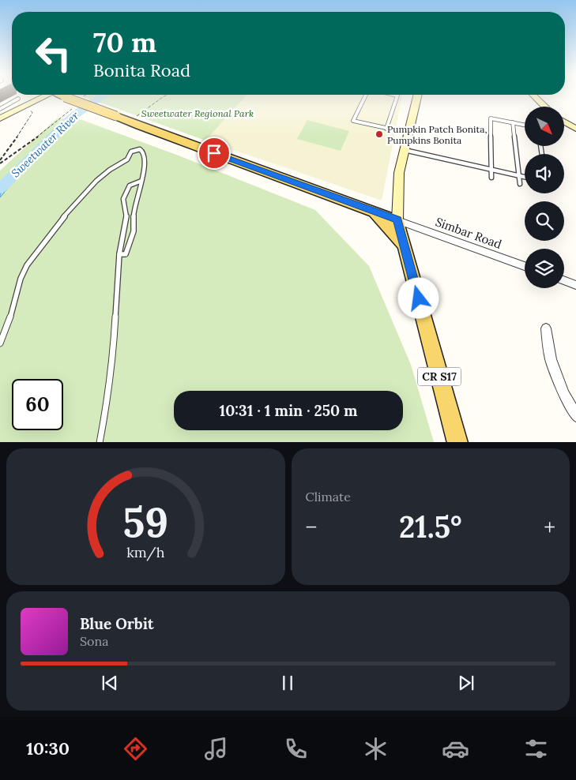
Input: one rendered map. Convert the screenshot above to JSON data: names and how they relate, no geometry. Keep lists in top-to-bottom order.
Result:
{
  "streets": {
    "main road": ["CR S17"],
    "street": ["Simbar Road"]
  },
  "crossings": [
    ["Simbar Road", "CR S17"]
  ],
  "water": ["Sweetwater River"],
  "parks": ["Sweetwater Regional Park"],
  "places": ["Pumpkin Patch Bonita, Pumpkins Bonita"],
  "north": "bottom right",
  "page": {
    "turn": ["70 m", "Bonita Road"],
    "limit": "60",
    "trip": "10:31 · 1 min · 250 m",
    "tile": "Climate",
    "heat": ["−", "21.5°", "+"],
    "song": ["Blue Orbit", "Sona"],
    "tabs": "10:30",
    "gauge": ["59", "km/h"]
  }
}
